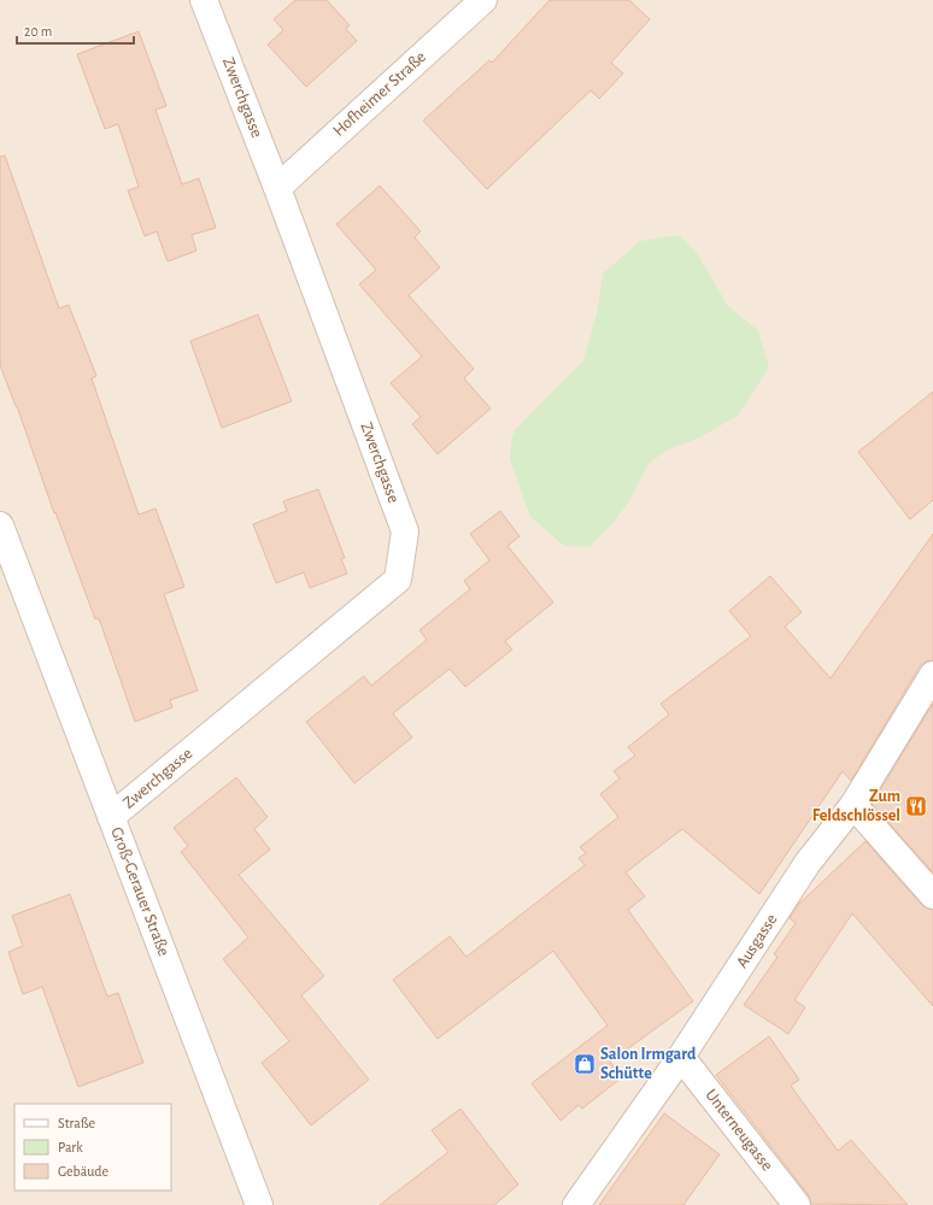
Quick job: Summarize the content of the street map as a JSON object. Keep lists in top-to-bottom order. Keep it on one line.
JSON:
{"streets":{"street":["Hofheimer Straße","Zwerchgasse","Groß-Gerauer Straße","Ausgasse","Unterneugasse"]},"crossings":[["Hofheimer Straße","Zwerchgasse"],["Zwerchgasse","Groß-Gerauer Straße"],["Ausgasse","Unterneugasse"]],"places":{"restaurant":["Zum Feldschlössel"],"shop":["Salon Irmgard Schütte"]},"legend":["Straße","Park","Gebäude"],"scale_bar":"20 m"}
